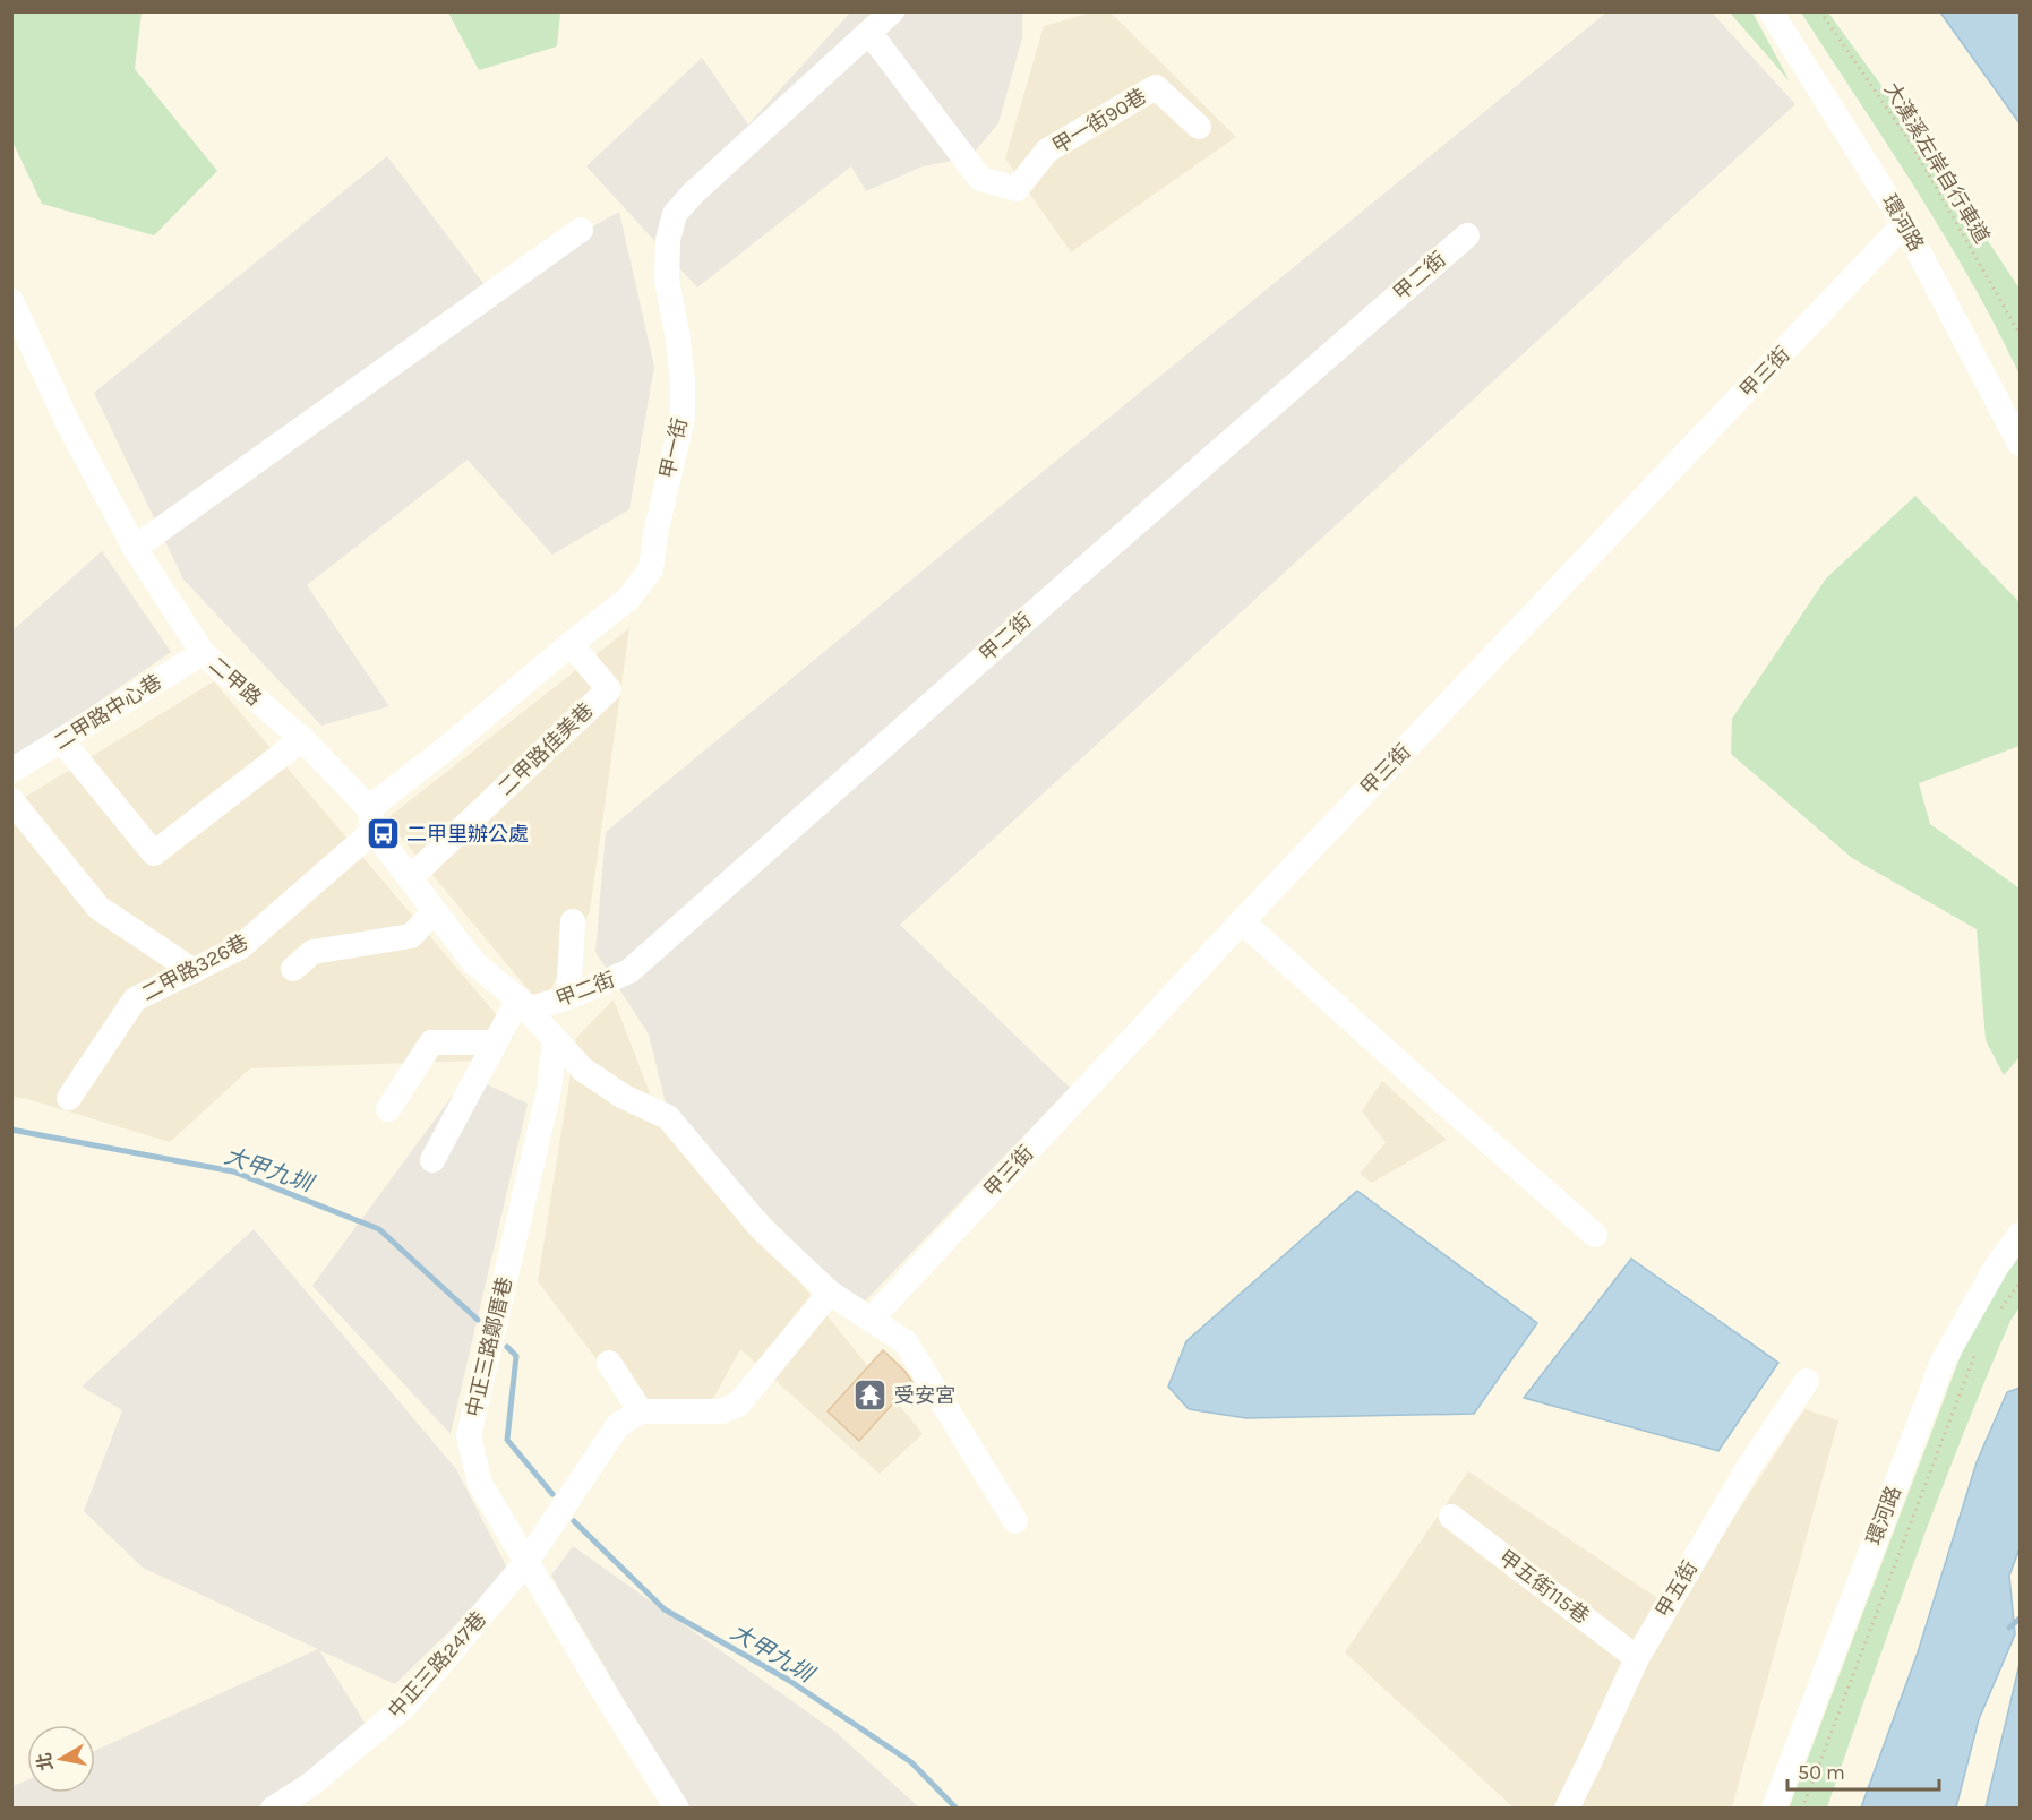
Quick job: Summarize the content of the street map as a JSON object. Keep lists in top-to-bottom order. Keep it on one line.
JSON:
{"streets":{"street":["甲一街90巷","環河路","甲二街","甲三街","甲一街","二甲路","二甲路中心巷","二甲路佳美巷","二甲路326巷","中正三路鄭厝巷","甲五街115巷","甲五街","中正三路247巷"],"path":["大漢溪左岸自行車道"]},"crossings":[["甲一街90巷","甲一街"],["環河路","甲三街"],["甲二街","二甲路"],["甲一街","二甲路"],["甲一街","二甲路佳美巷"],["甲一街","二甲路326巷"],["二甲路","二甲路中心巷"],["二甲路","二甲路佳美巷"],["二甲路","二甲路326巷"],["中正三路鄭厝巷","中正三路247巷"],["甲五街115巷","甲五街"]],"water":["大甲九圳"],"places":{"bus stop":["二甲里辦公處"],"temple":["受安宮"]},"scale_bar":"50 m","north":"left"}
